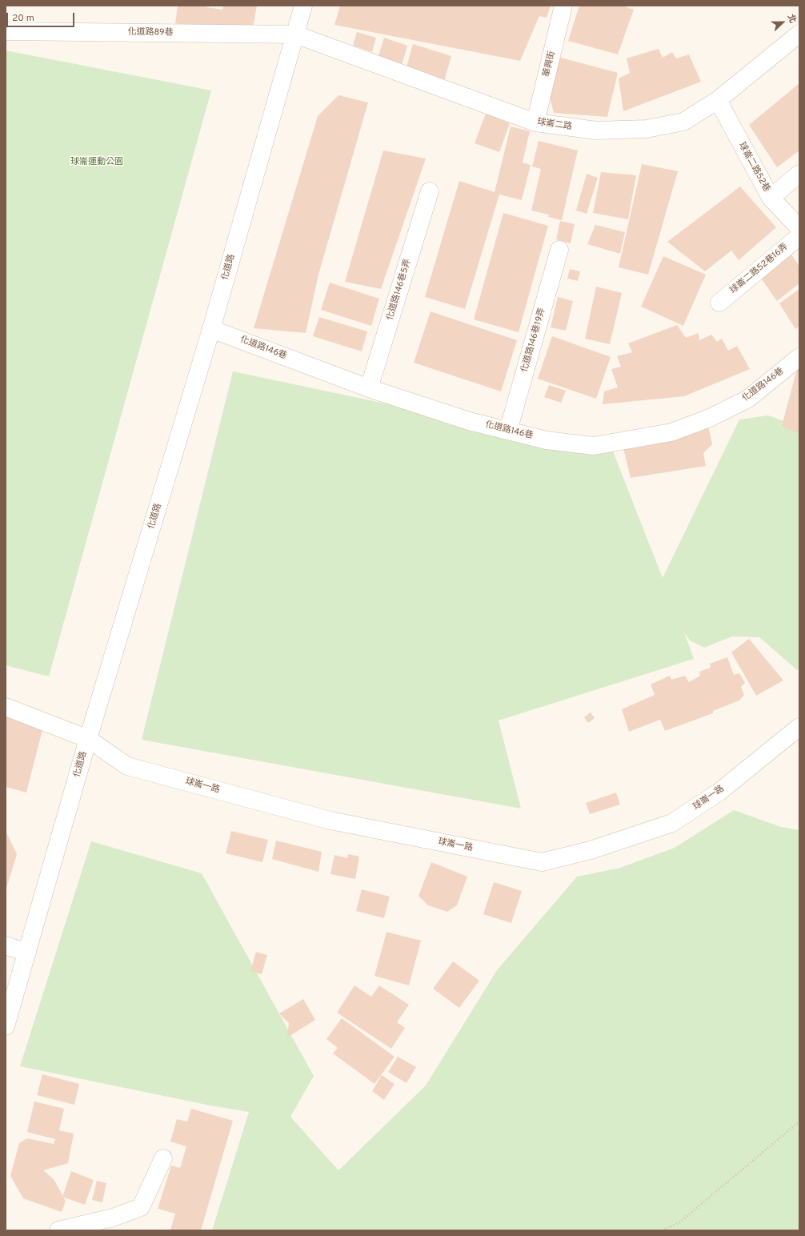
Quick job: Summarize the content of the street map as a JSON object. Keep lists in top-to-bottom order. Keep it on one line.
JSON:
{"streets":{"street":["化道路89巷","華興街","球崙二路","球崙二路52巷","化道路","球崙二路52巷16弄","化道路146巷5弄","化道路146巷19弄","化道路146巷","球崙一路"]},"crossings":[["化道路89巷","球崙二路"],["化道路89巷","化道路"],["華興街","球崙二路"],["球崙二路","球崙二路52巷"],["球崙二路","化道路"],["化道路","化道路146巷"],["化道路","球崙一路"],["化道路146巷5弄","化道路146巷"],["化道路146巷19弄","化道路146巷"]],"parks":["球崙運動公園"],"scale_bar":"20 m","north":"right"}
